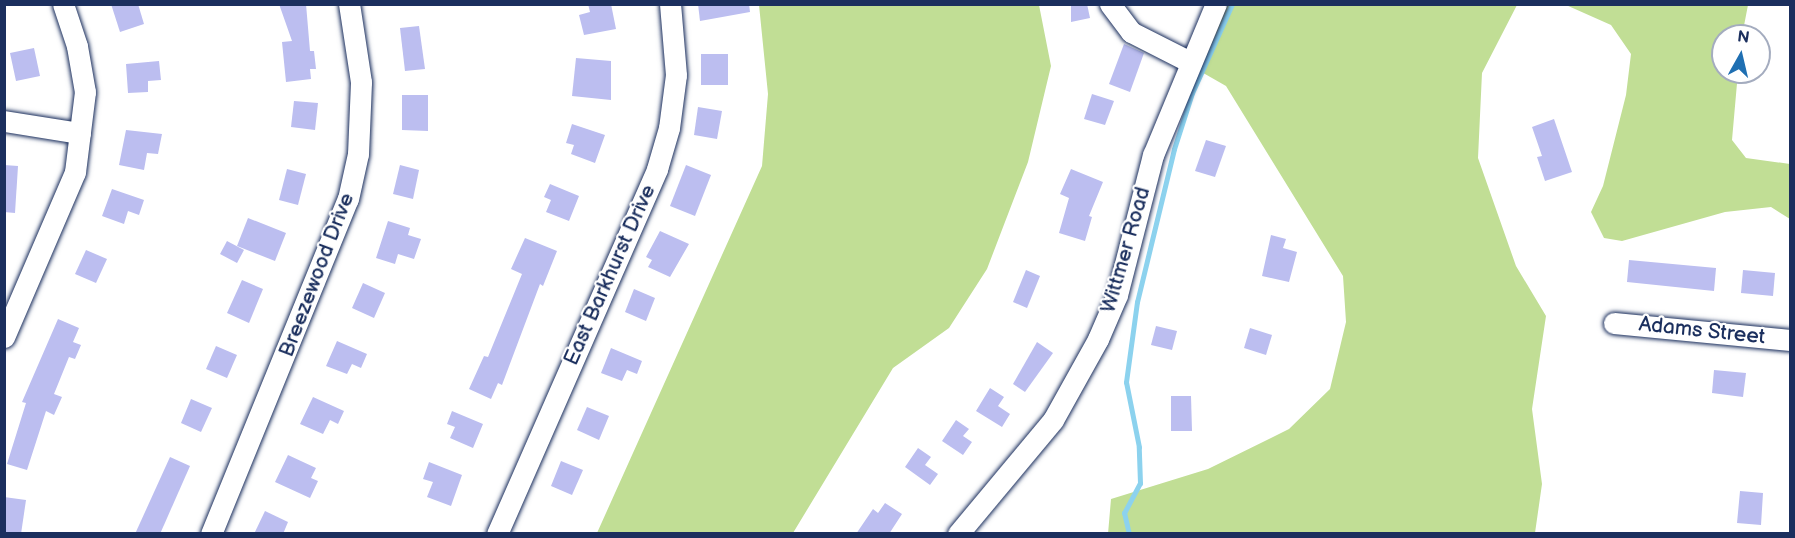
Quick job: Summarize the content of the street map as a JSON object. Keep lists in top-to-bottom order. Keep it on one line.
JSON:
{"streets":{"street":["Wittmer Road","Breezewood Drive","East Barkhurst Drive","Adams Street"]},"north":"top"}
